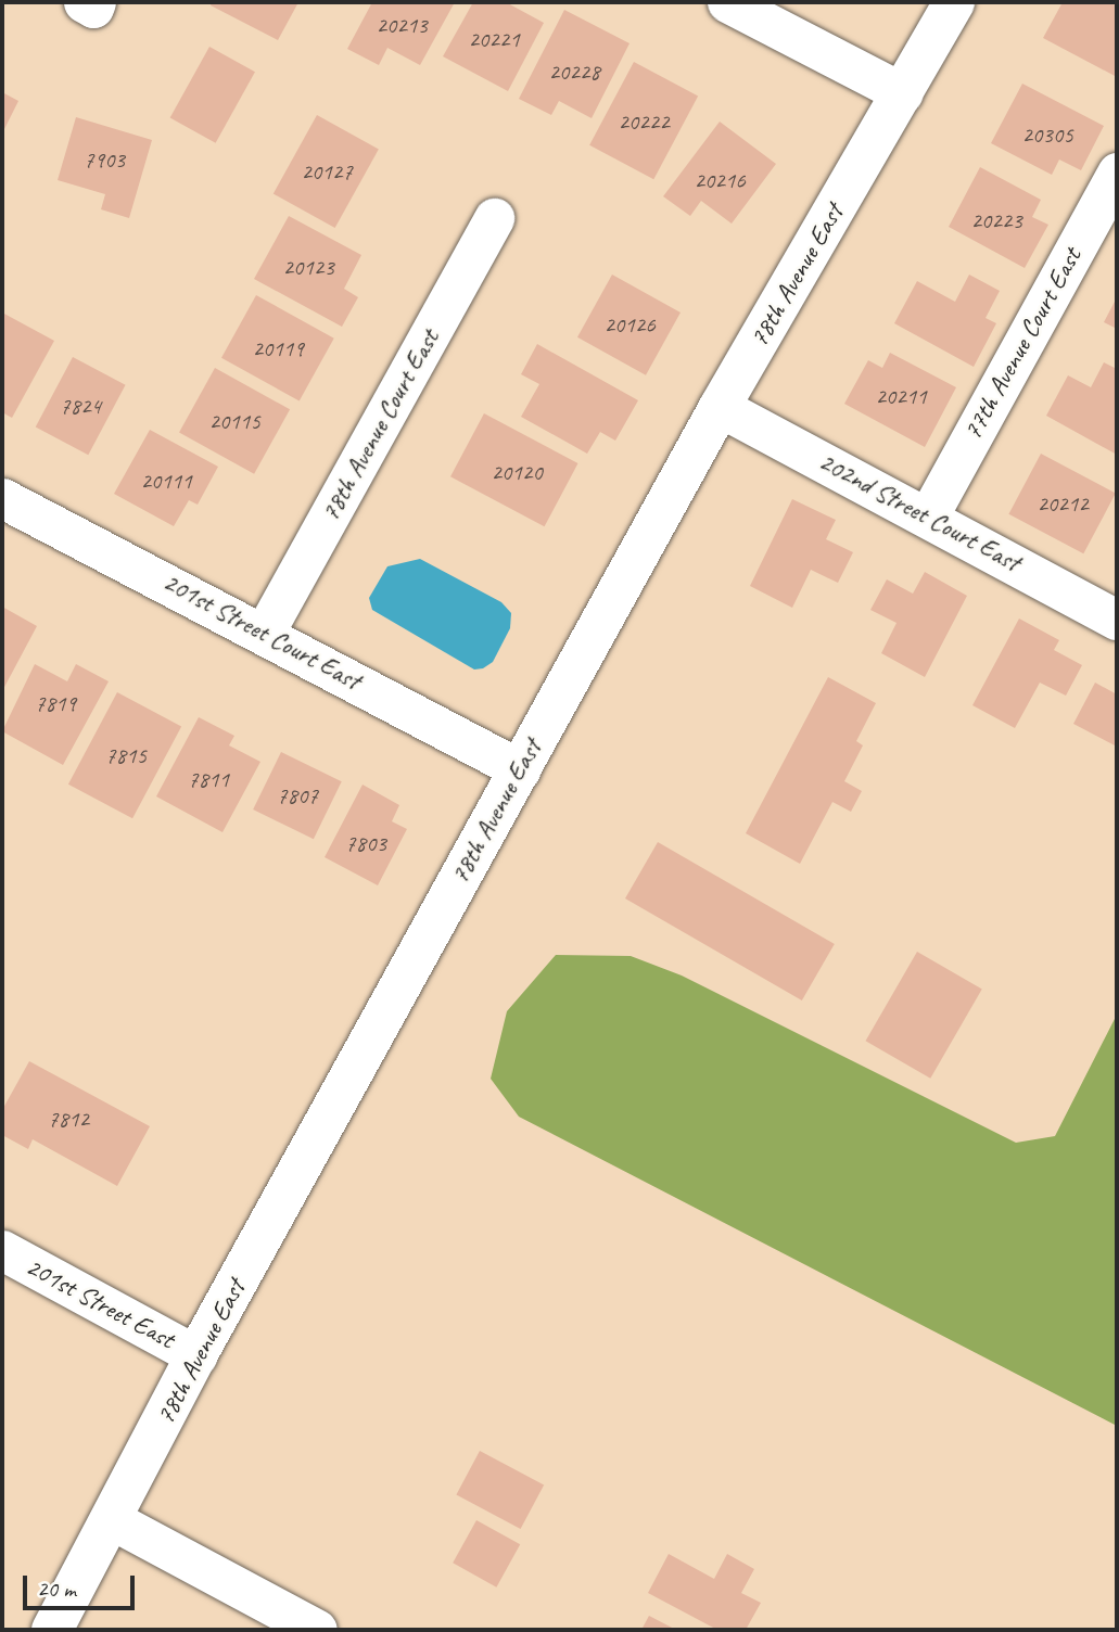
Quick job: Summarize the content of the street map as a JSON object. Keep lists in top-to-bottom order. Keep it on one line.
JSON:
{"streets":{"street":["78th Avenue East","77th Avenue Court East","78th Avenue Court East","202nd Street Court East","201st Street Court East","201st Street East"]},"crossings":[["78th Avenue East","202nd Street Court East"],["78th Avenue East","201st Street Court East"],["78th Avenue East","201st Street East"],["77th Avenue Court East","202nd Street Court East"],["78th Avenue Court East","201st Street Court East"]],"house_numbers":["20213","20221","20228","20222","20305","7903","20127","20216","20223","20123","20126","20119","20211","7824","20115","20120","20111","20212","7819","7815","7811","7807","7803","7812"],"scale_bar":"20 m"}
